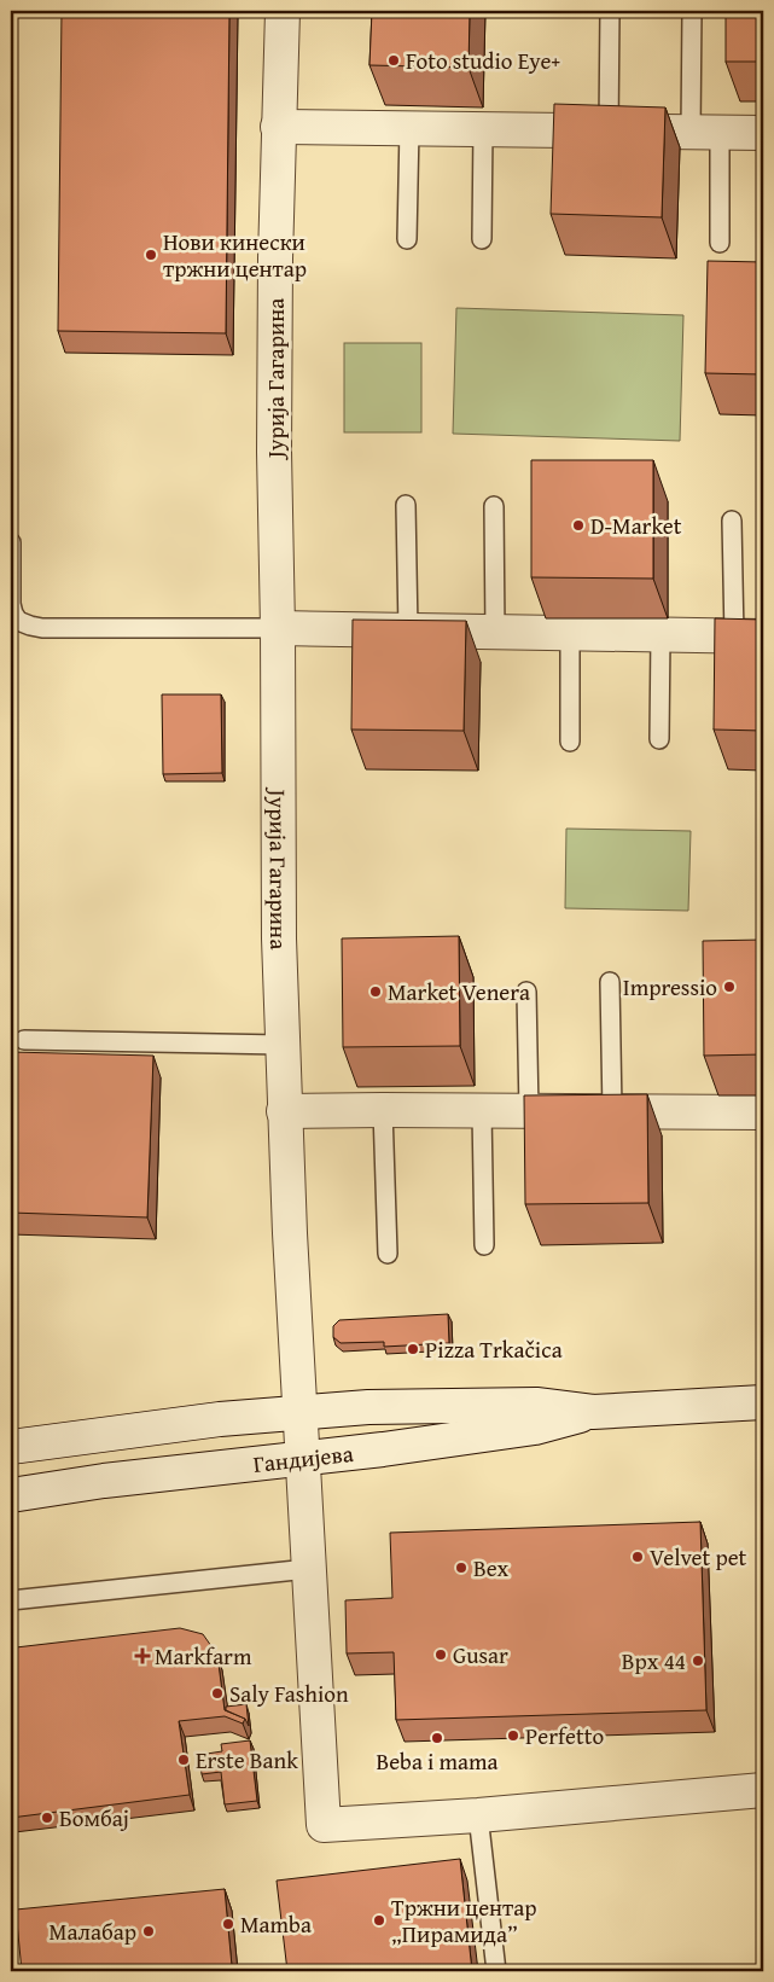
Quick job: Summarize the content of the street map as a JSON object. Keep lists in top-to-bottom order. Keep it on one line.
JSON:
{"streets":{"street":["Јурија Гагарина","Гандијева"]},"crossings":[["Јурија Гагарина","Гандијева"]],"places":{"other":["Foto studio Eye+","Нови кинески тржни центар","D-Market","Impressio","Market Venera","Pizza Trkačica","Velvet pet","Bex","Gusar","Врх 44","Saly Fashion","Perfetto","Beba i mama","Erste Bank","Бомбај","Тржни центар „Пирамида”","Mamba","Малабар"],"health":["Markfarm"]}}
